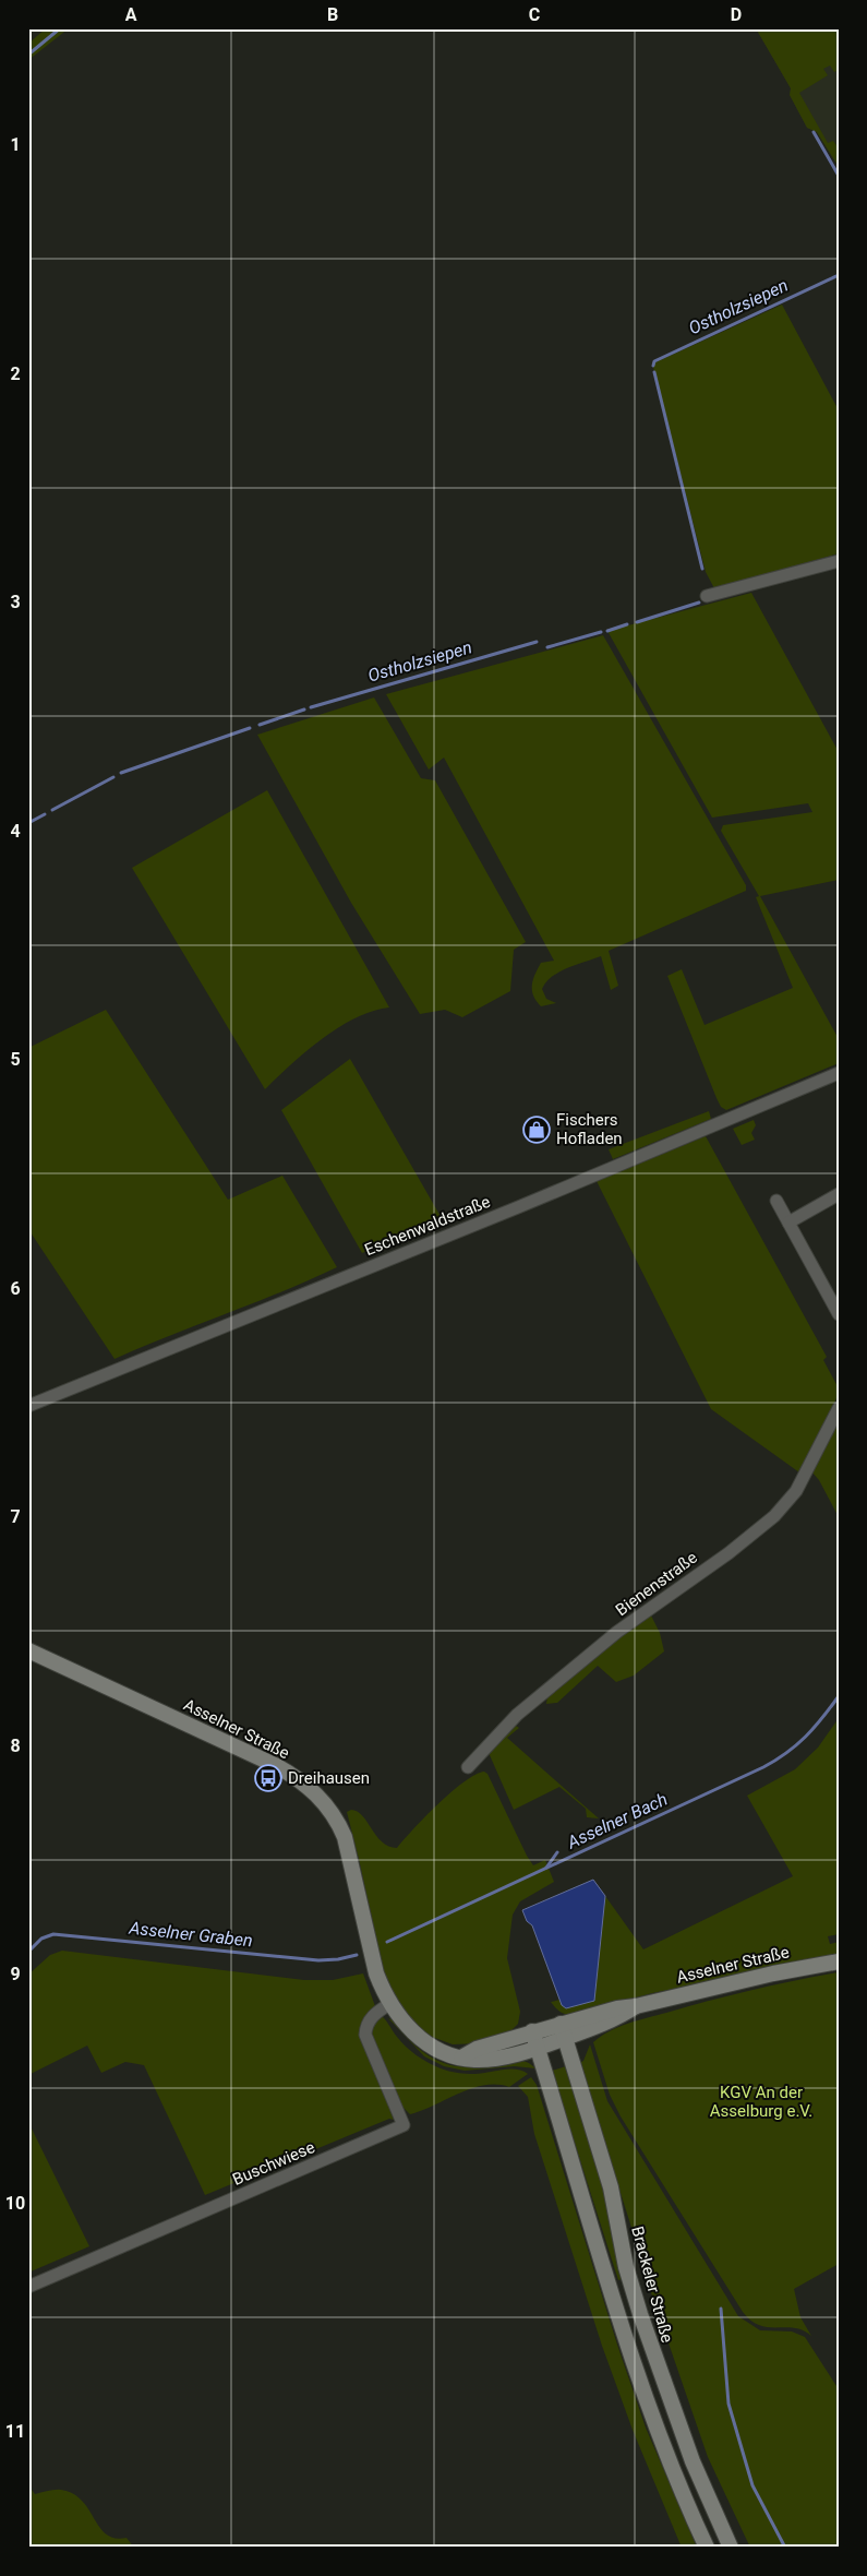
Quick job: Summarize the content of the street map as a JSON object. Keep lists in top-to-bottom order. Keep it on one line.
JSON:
{"streets":{"main road":["Asselner Straße","Brackeler Straße"],"street":["Eschenwaldstraße","Bienenstraße","Buschwiese"]},"crossings":[["Asselner Straße","Buschwiese"],["Asselner Straße","Brackeler Straße"]],"water":["Ostholzsiepen","Asselner Bach","Asselner Graben"],"parks":["KGV An der Asselburg e.V."],"places":{"shop":["Fischers Hofladen"],"bus stop":["Dreihausen"]},"grid":{"columns":["A","B","C","D"],"rows":["1","2","3","4","5","6","7","8","9","10","11"]}}
